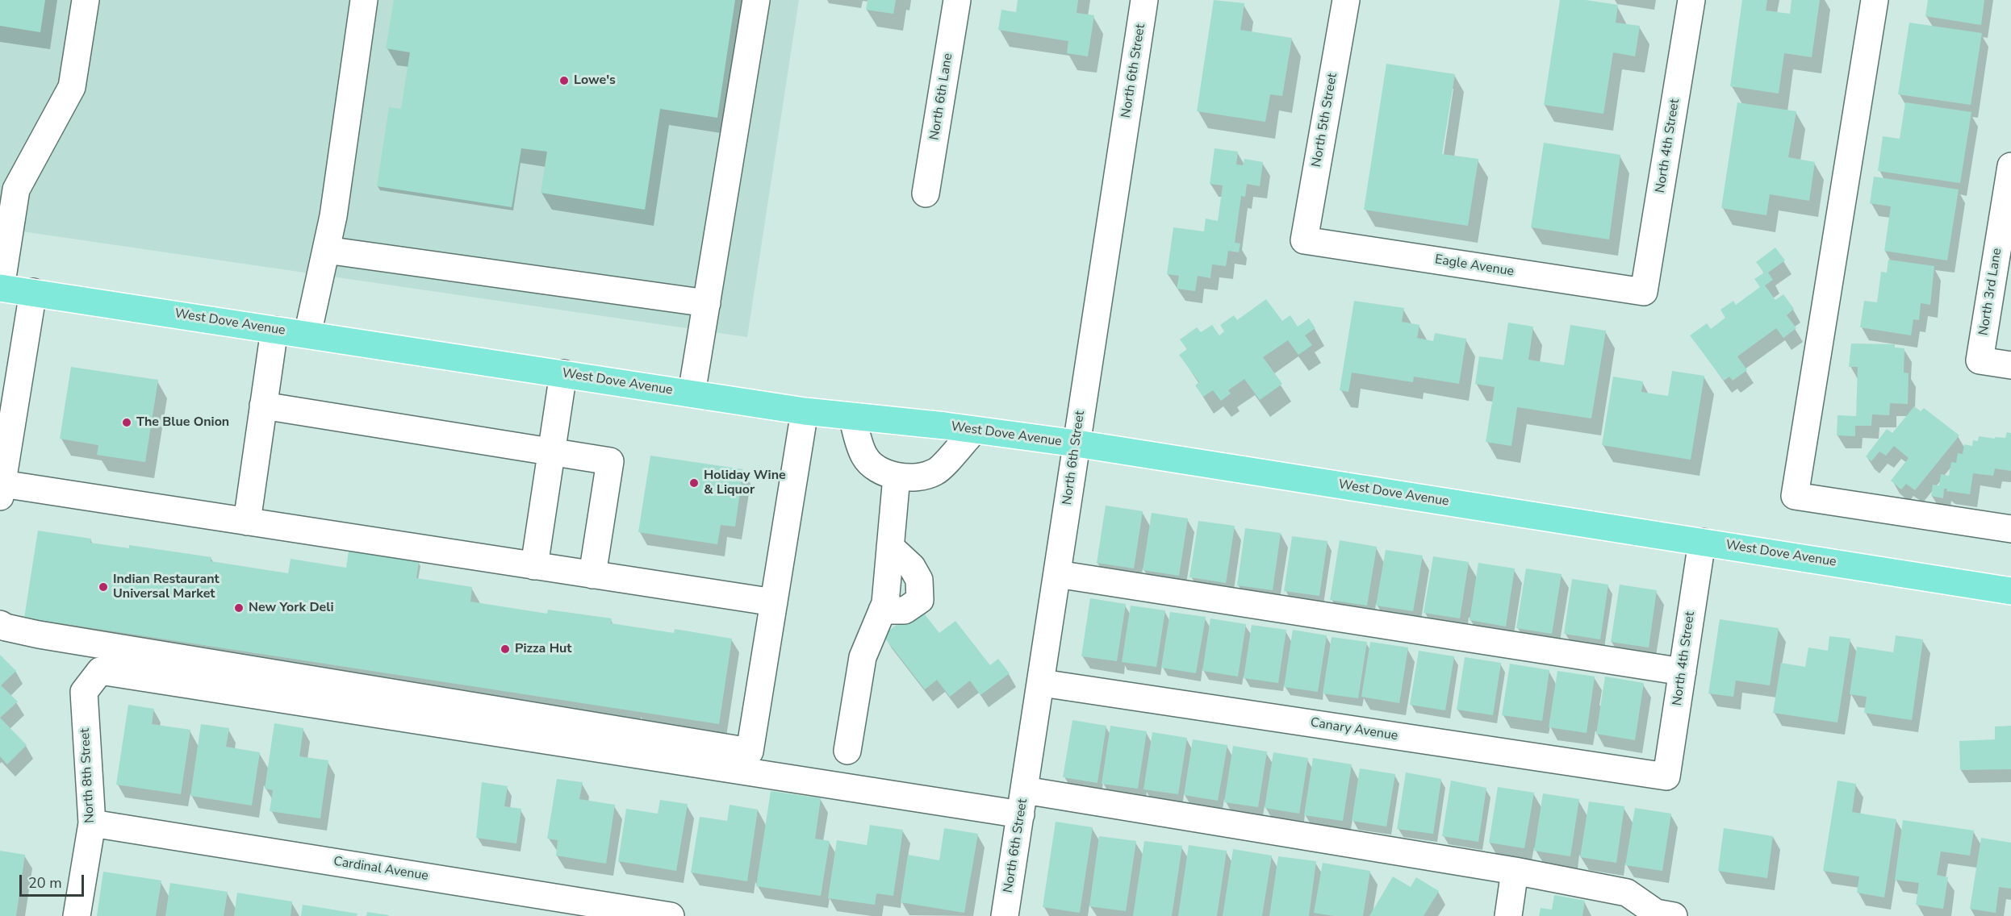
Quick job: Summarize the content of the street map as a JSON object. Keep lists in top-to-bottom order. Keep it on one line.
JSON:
{"streets":{"main road":["West Dove Avenue"],"street":["North 6th Street","North 6th Lane","North 5th Street","North 4th Street","Eagle Avenue","North 3rd Lane","Canary Avenue","North 8th Street","Cardinal Avenue"]},"crossings":[["North 6th Street","West Dove Avenue"],["North 6th Street","Canary Avenue"],["North 6th Street","North 8th Street"],["North 5th Street","Eagle Avenue"],["North 4th Street","Eagle Avenue"],["North 4th Street","West Dove Avenue"],["North 4th Street","Canary Avenue"],["North 8th Street","Cardinal Avenue"]],"places":["Lowe's","The Blue Onion","Holiday Wine & Liquor","Indian Restaurant Universal Market","New York Deli","Pizza Hut"],"scale_bar":"20 m"}
